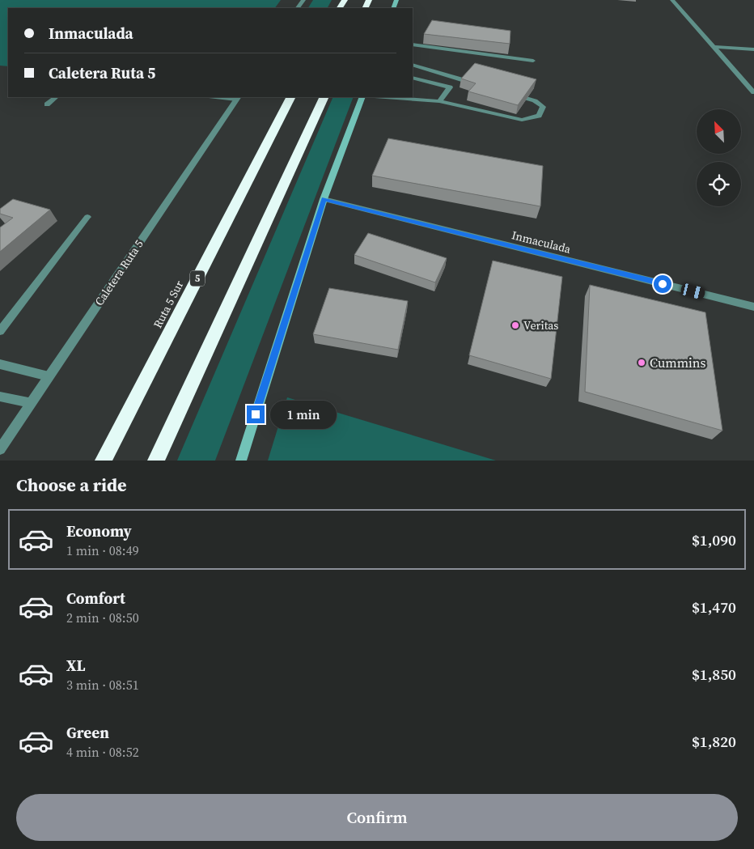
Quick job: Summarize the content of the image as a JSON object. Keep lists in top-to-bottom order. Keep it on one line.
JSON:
{"streets":{"highway":["5","Ruta 5 Sur"],"street":["Inmaculada","Caletera Ruta 5"]},"places":["Veritas","Cummins"],"north":"top left","page":{"banner":["Inmaculada","Caletera Ruta 5"],"bubble":"1 min","heading":"Choose a ride","list":[{"name":"Economy","note":"1 min · 08:49","value":"$1,090"},{"name":"Comfort","note":"2 min · 08:50","value":"$1,470"},{"name":"XL","note":"3 min · 08:51","value":"$1,850"},{"name":"Green","note":"4 min · 08:52","value":"$1,820"}],"buttons":"Confirm"}}
